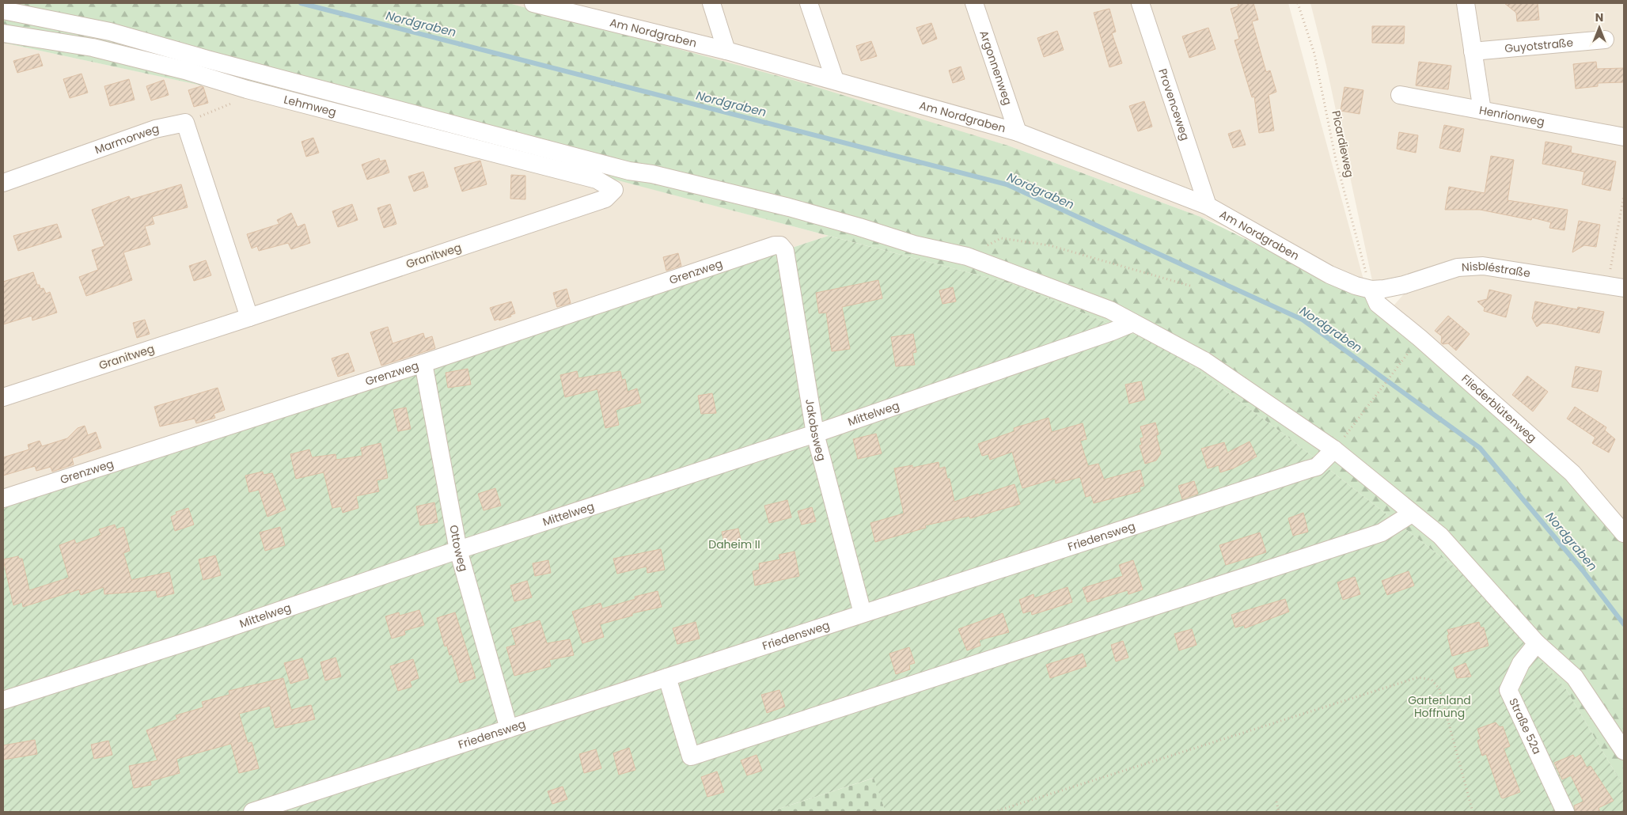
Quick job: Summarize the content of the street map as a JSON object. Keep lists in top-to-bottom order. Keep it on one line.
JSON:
{"streets":{"street":["Am Nordgraben","Guyotstraße","Argonnenweg","Provenceweg","Lehmweg","Henrionweg","Marmorweg","Granitweg","Nisbléstraße","Grenzweg","Fliederblütenweg","Mittelweg","Jakobsweg","Friedensweg","Ottoweg","Straße 52a"],"path":["Picardieweg"]},"crossings":[["Am Nordgraben","Argonnenweg"],["Am Nordgraben","Provenceweg"],["Am Nordgraben","Picardieweg"],["Am Nordgraben","Nisbléstraße"],["Am Nordgraben","Fliederblütenweg"],["Lehmweg","Granitweg"],["Picardieweg","Nisbléstraße"],["Picardieweg","Fliederblütenweg"],["Nisbléstraße","Fliederblütenweg"],["Grenzweg","Jakobsweg"],["Grenzweg","Ottoweg"],["Mittelweg","Jakobsweg"],["Mittelweg","Ottoweg"],["Jakobsweg","Friedensweg"],["Friedensweg","Ottoweg"]],"water":["Nordgraben"],"parks":["Daheim II","Gartenland Hoffnung"],"north":"top"}
